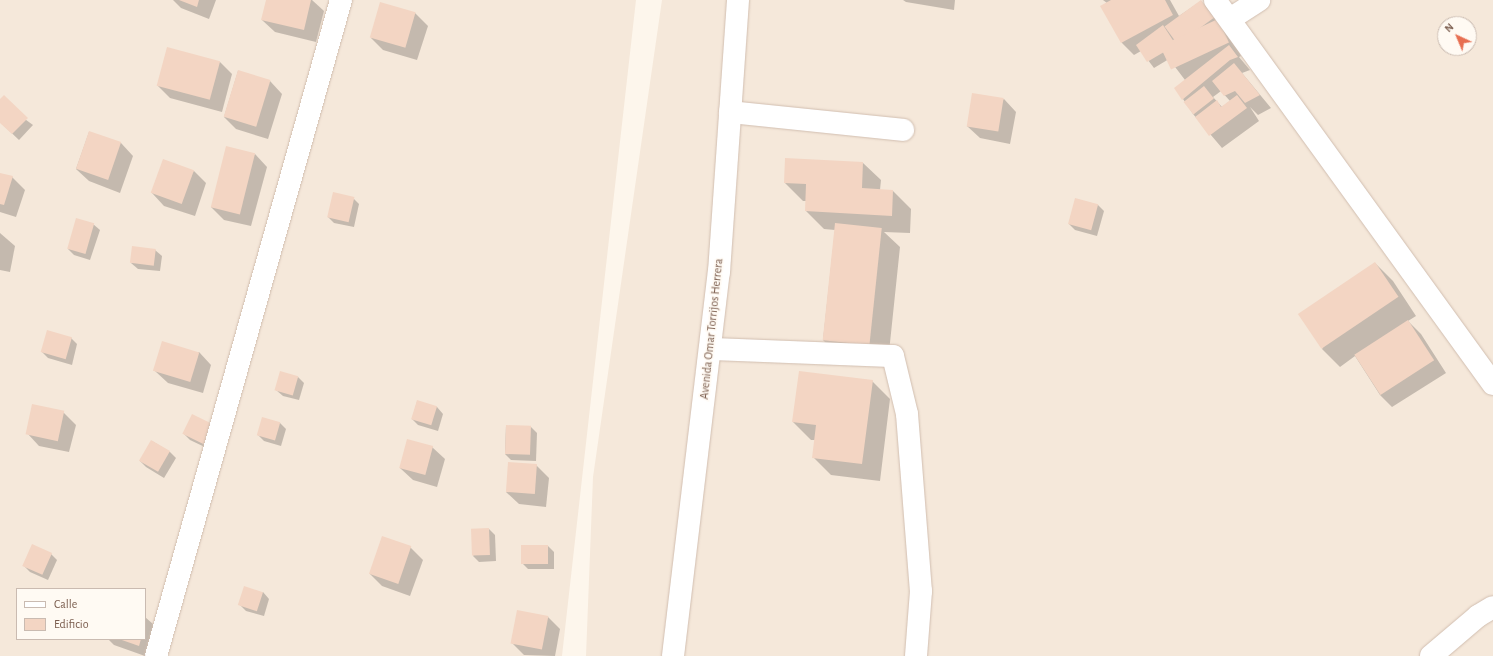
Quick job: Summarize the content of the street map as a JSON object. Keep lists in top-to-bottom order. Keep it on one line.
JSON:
{"streets":{"street":["Avenida Omar Torrijos Herrera"]},"legend":["Calle","Edificio"],"north":"top left"}
